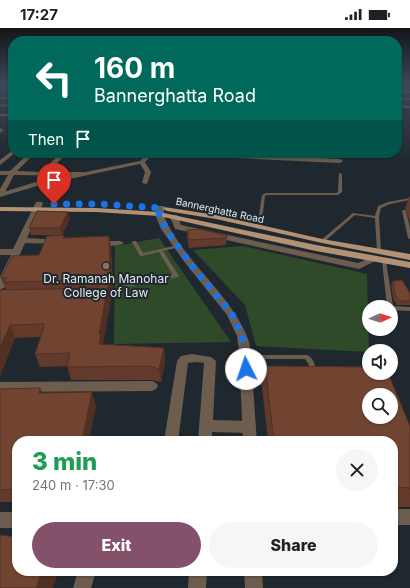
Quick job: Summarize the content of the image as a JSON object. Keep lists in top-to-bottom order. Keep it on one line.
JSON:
{"streets":{"main road":["Bannerghatta Road"]},"places":["Dr. Ramanah Manohar College of Law"],"north":"right","page":{"status":"17:27","turn":["160 m","Bannerghatta Road"],"then":"Then","heading":["3 min","240 m · 17:30"],"buttons":["Exit","Share"]}}
